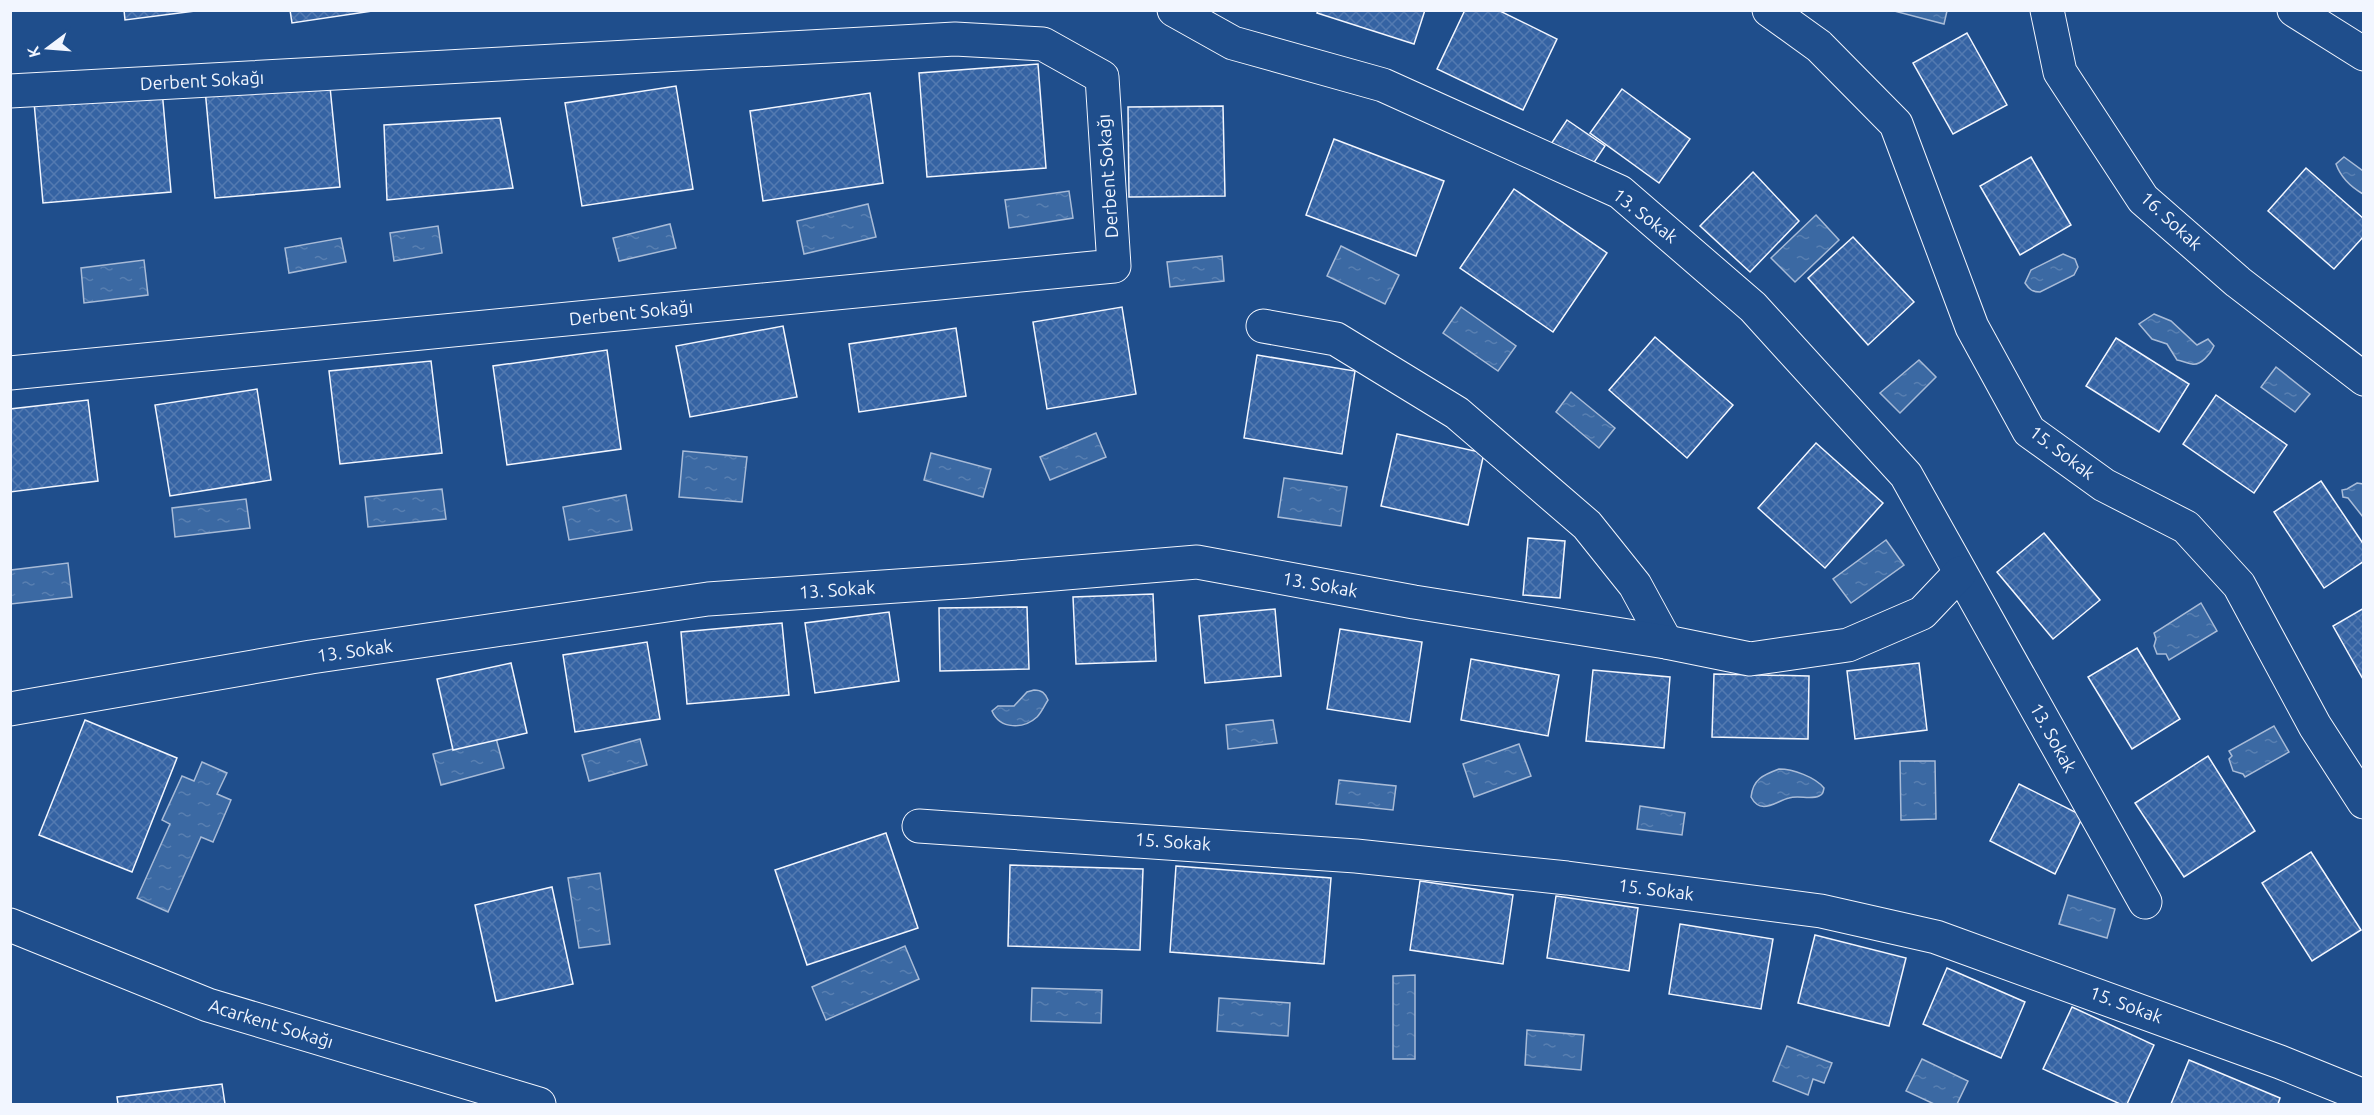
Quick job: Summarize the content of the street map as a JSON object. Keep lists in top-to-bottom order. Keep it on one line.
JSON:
{"streets":{"street":["Derbent Sokağı","13. Sokak","16. Sokak","15. Sokak","Acarkent Sokağı"]},"north":"left"}
